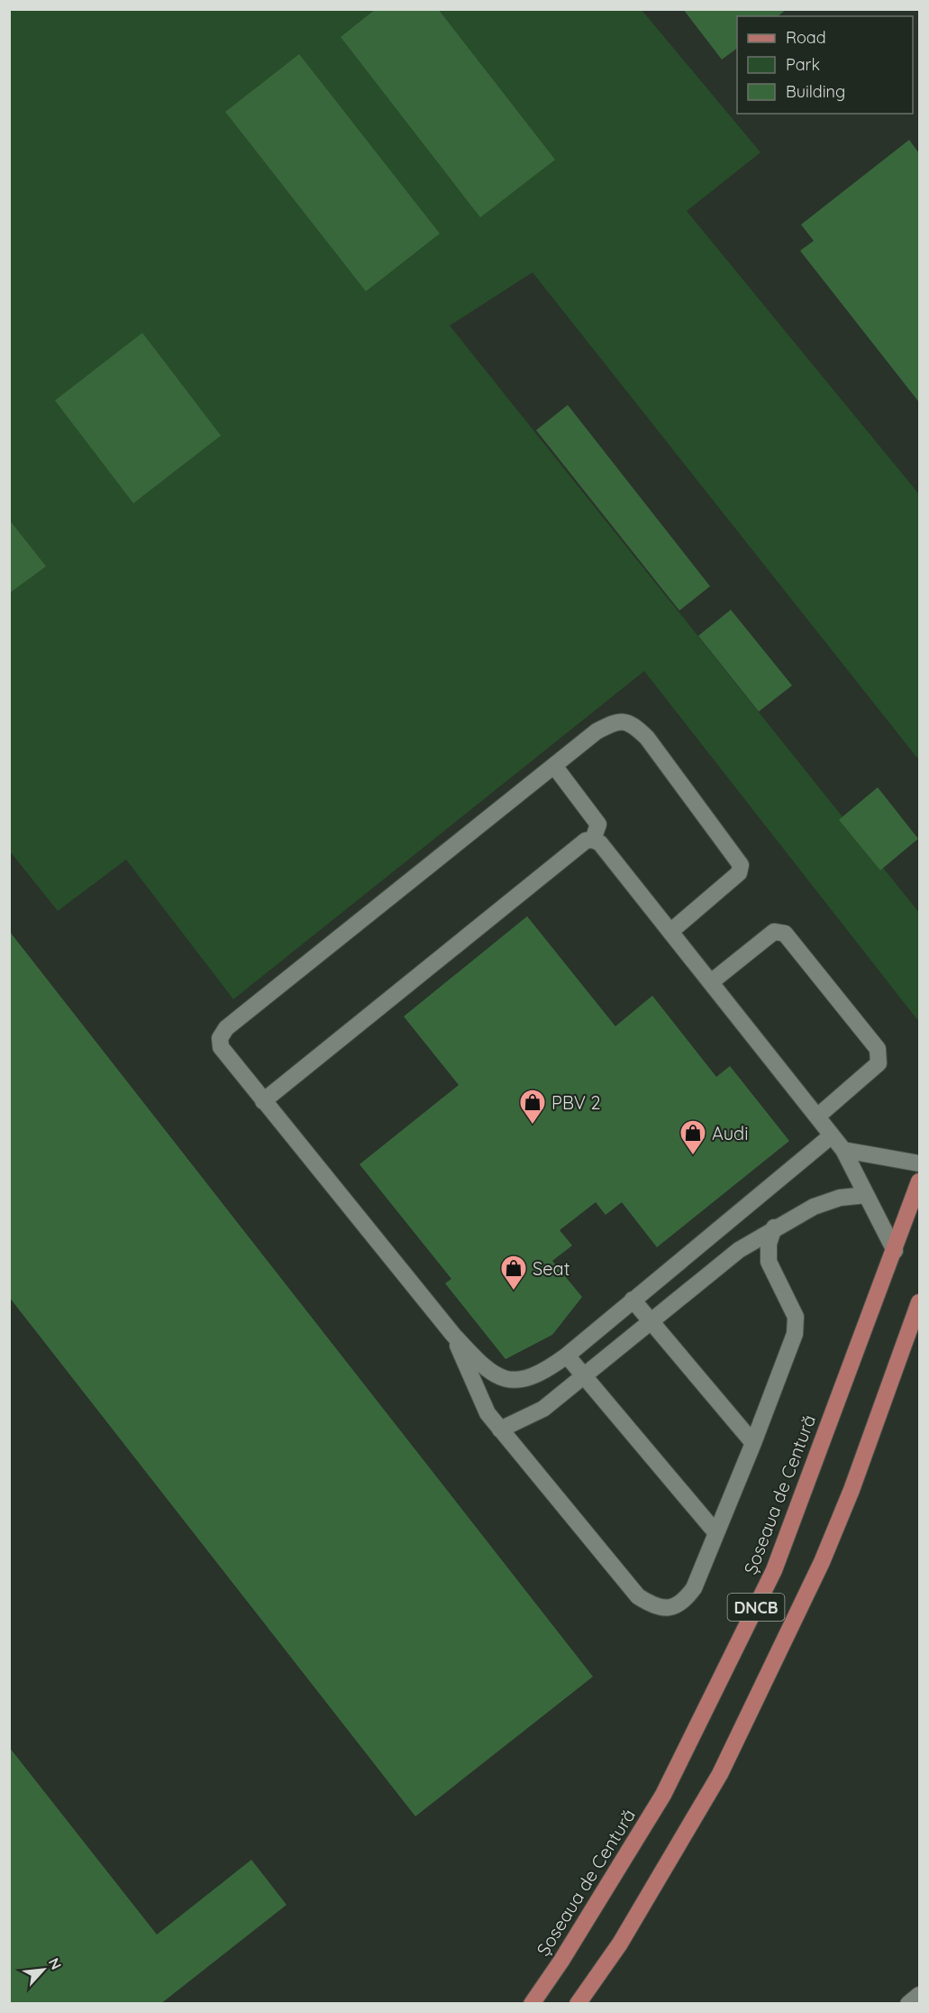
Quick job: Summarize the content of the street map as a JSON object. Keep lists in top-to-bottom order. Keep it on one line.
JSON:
{"streets":{"main road":["Șoseaua de Centură","DNCB"]},"places":{"shop":["PBV 2","Audi","Seat"]},"legend":["Road","Park","Building"],"north":"top right"}
